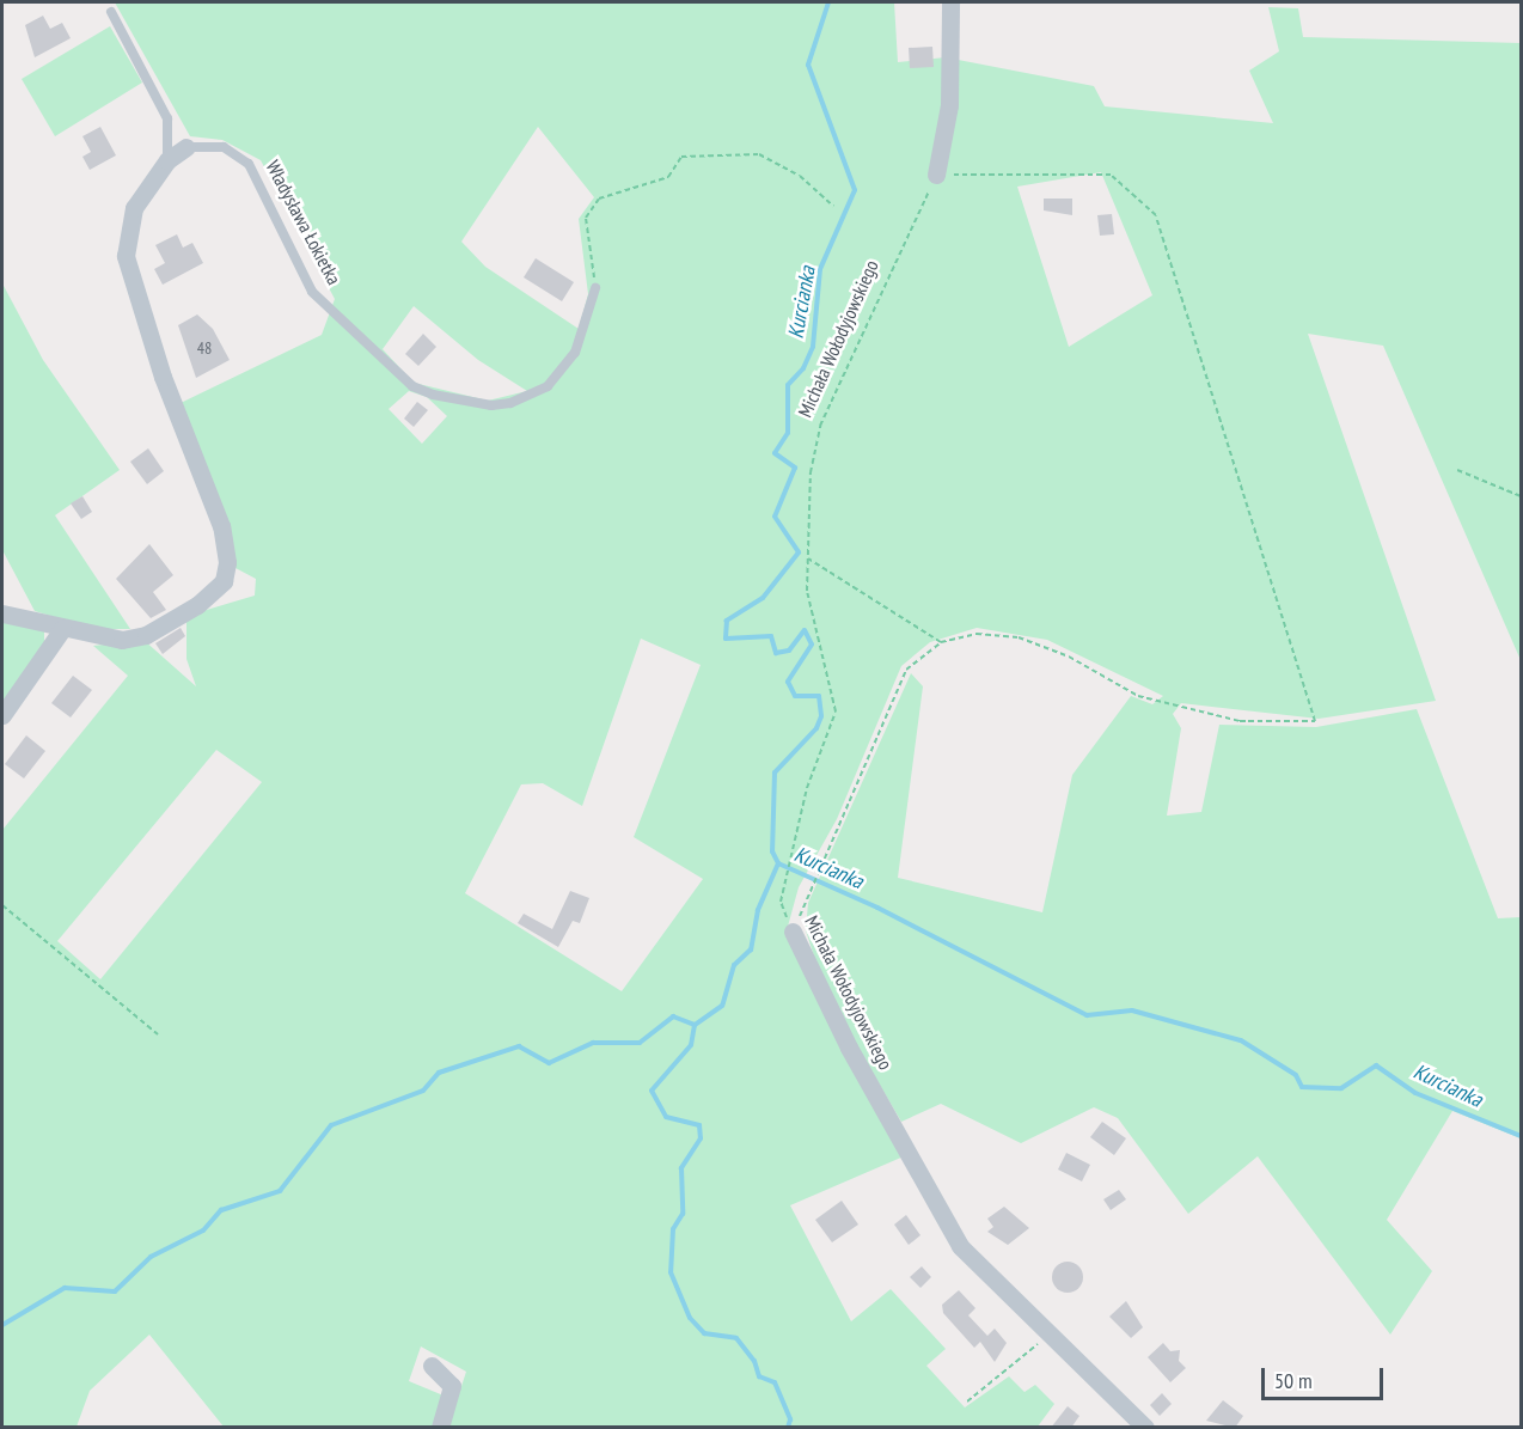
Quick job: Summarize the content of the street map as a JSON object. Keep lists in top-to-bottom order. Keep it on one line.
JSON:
{"streets":{"street":["Władysława Łokietka","Michała Wołodyjowskiego"]},"water":["Kurcianka"],"house_numbers":["48"],"scale_bar":"50 m"}
